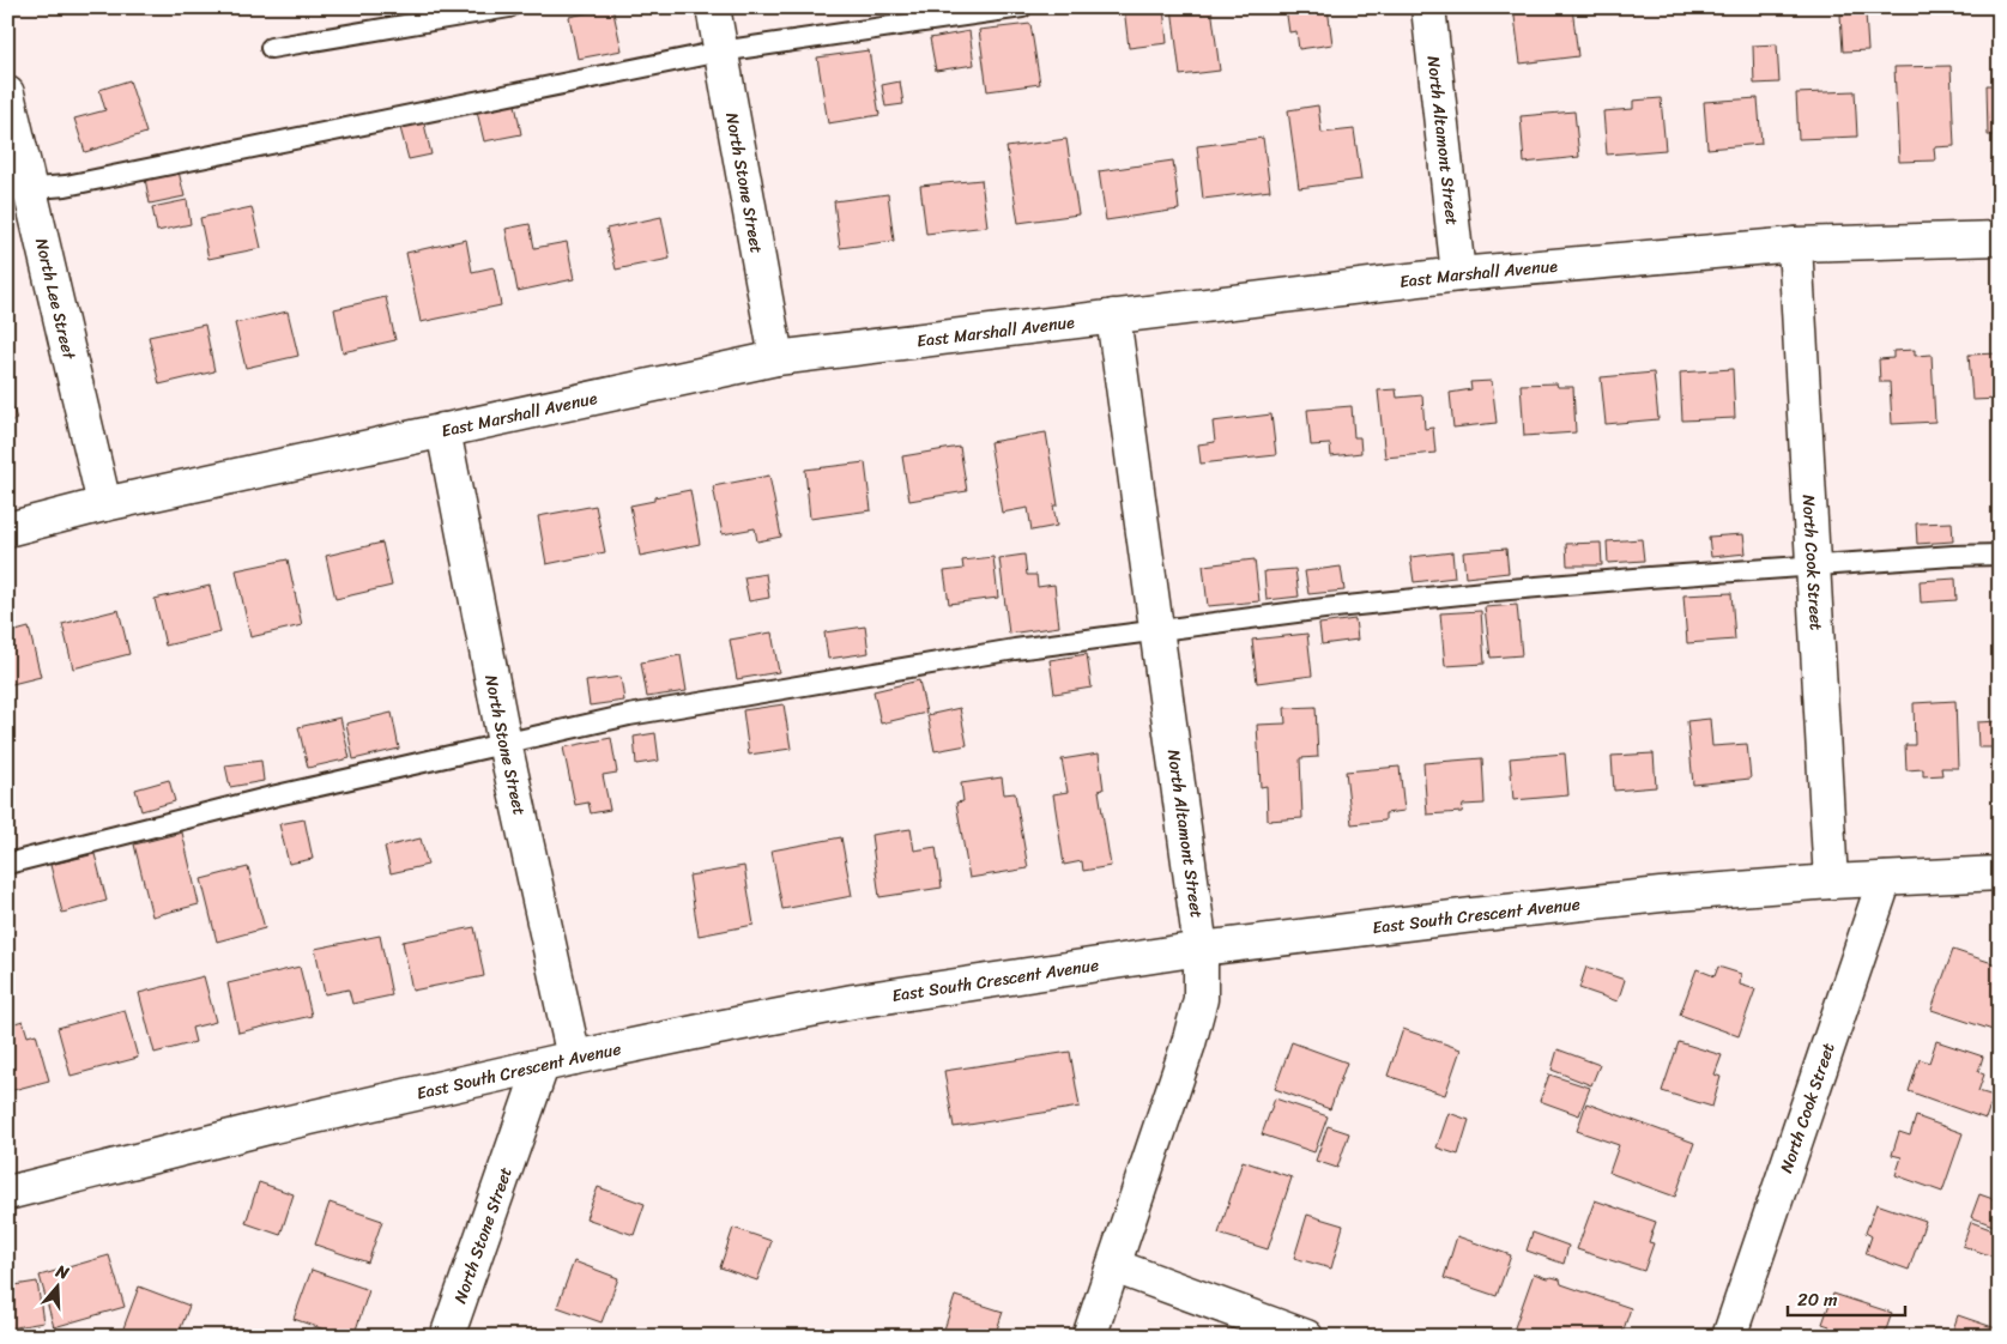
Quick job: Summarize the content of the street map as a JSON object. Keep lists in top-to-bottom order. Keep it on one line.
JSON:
{"streets":{"street":["North Altamont Street","North Stone Street","East Marshall Avenue","North Lee Street","North Cook Street","East South Crescent Avenue"]},"crossings":[["North Altamont Street","East Marshall Avenue"],["North Altamont Street","East South Crescent Avenue"],["North Stone Street","East Marshall Avenue"],["North Stone Street","East South Crescent Avenue"],["East Marshall Avenue","North Lee Street"],["East Marshall Avenue","North Cook Street"],["North Cook Street","East South Crescent Avenue"]],"scale_bar":"20 m","north":"top"}
